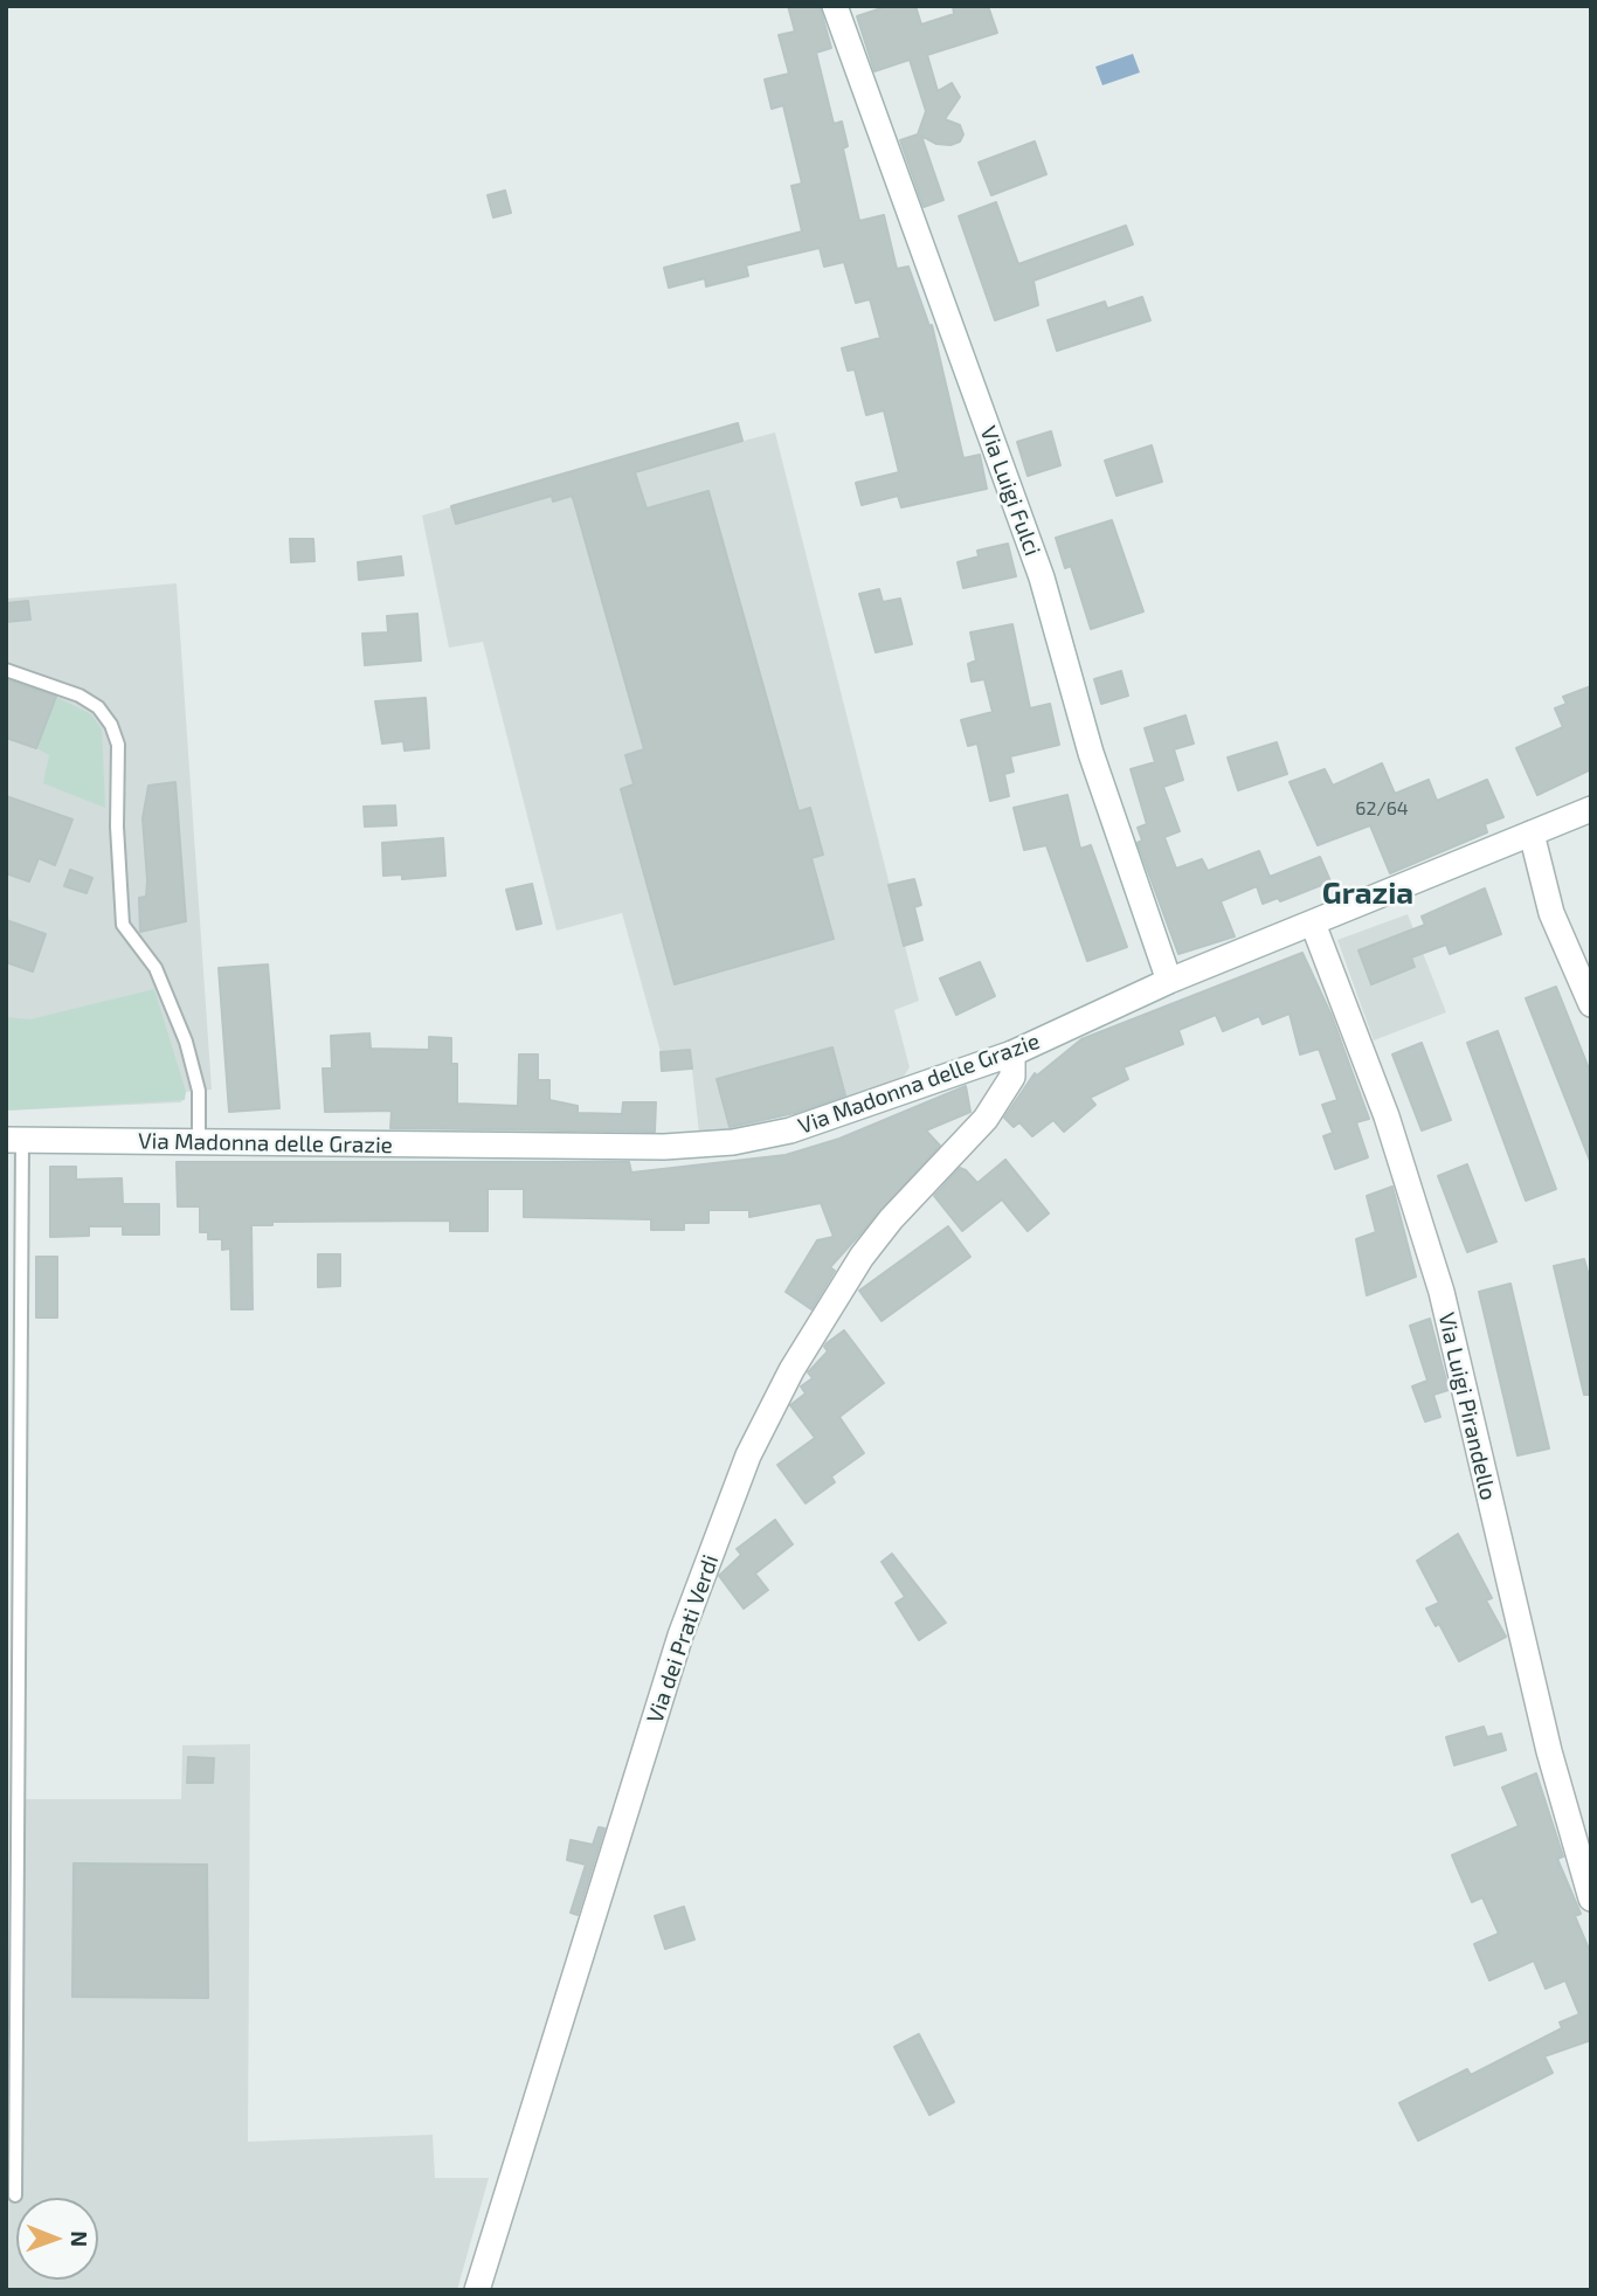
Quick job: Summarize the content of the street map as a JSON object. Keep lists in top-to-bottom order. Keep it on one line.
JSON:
{"streets":{"street":["Via Luigi Fulci","Via Madonna delle Grazie","Via Luigi Pirandello","Via dei Prati Verdi"]},"crossings":[["Via Luigi Fulci","Via Madonna delle Grazie"],["Via Madonna delle Grazie","Via Luigi Pirandello"],["Via Madonna delle Grazie","Via dei Prati Verdi"]],"districts":["Grazia"],"house_numbers":["62/64"],"north":"right"}
